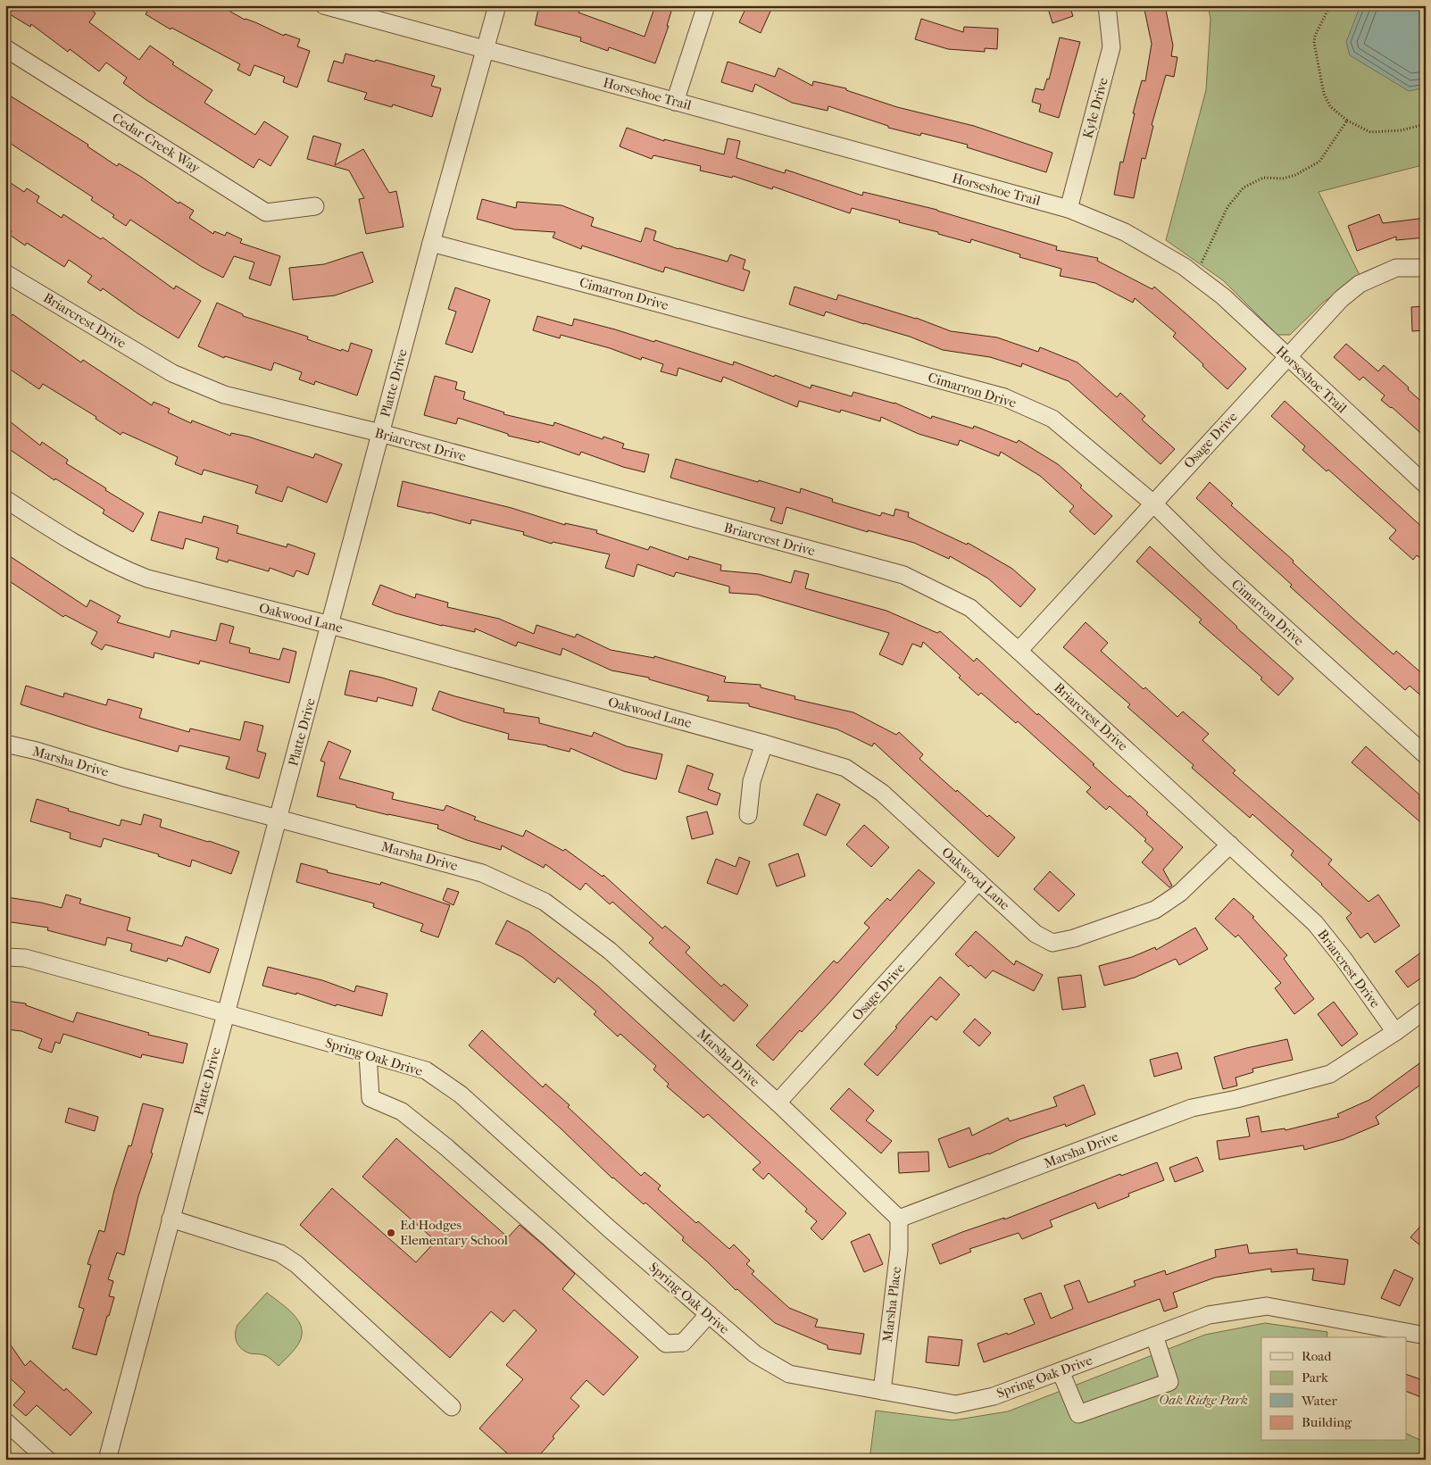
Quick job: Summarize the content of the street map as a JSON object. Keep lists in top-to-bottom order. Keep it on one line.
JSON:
{"streets":{"street":["Horseshoe Trail","Kyle Drive","Cedar Creek Way","Cimarron Drive","Briarcrest Drive","Platte Drive","Osage Drive","Oakwood Lane","Marsha Drive","Spring Oak Drive","Marsha Place"]},"crossings":[["Horseshoe Trail","Kyle Drive"],["Horseshoe Trail","Platte Drive"],["Horseshoe Trail","Osage Drive"],["Cimarron Drive","Platte Drive"],["Cimarron Drive","Osage Drive"],["Briarcrest Drive","Platte Drive"],["Briarcrest Drive","Osage Drive"],["Briarcrest Drive","Oakwood Lane"],["Briarcrest Drive","Marsha Drive"],["Platte Drive","Oakwood Lane"],["Platte Drive","Marsha Drive"],["Platte Drive","Spring Oak Drive"],["Osage Drive","Oakwood Lane"],["Osage Drive","Marsha Drive"],["Marsha Drive","Marsha Place"],["Spring Oak Drive","Marsha Place"]],"parks":["Oak Ridge Park"],"places":["Ed Hodges Elementary School"],"legend":["Road","Park","Water","Building"]}
